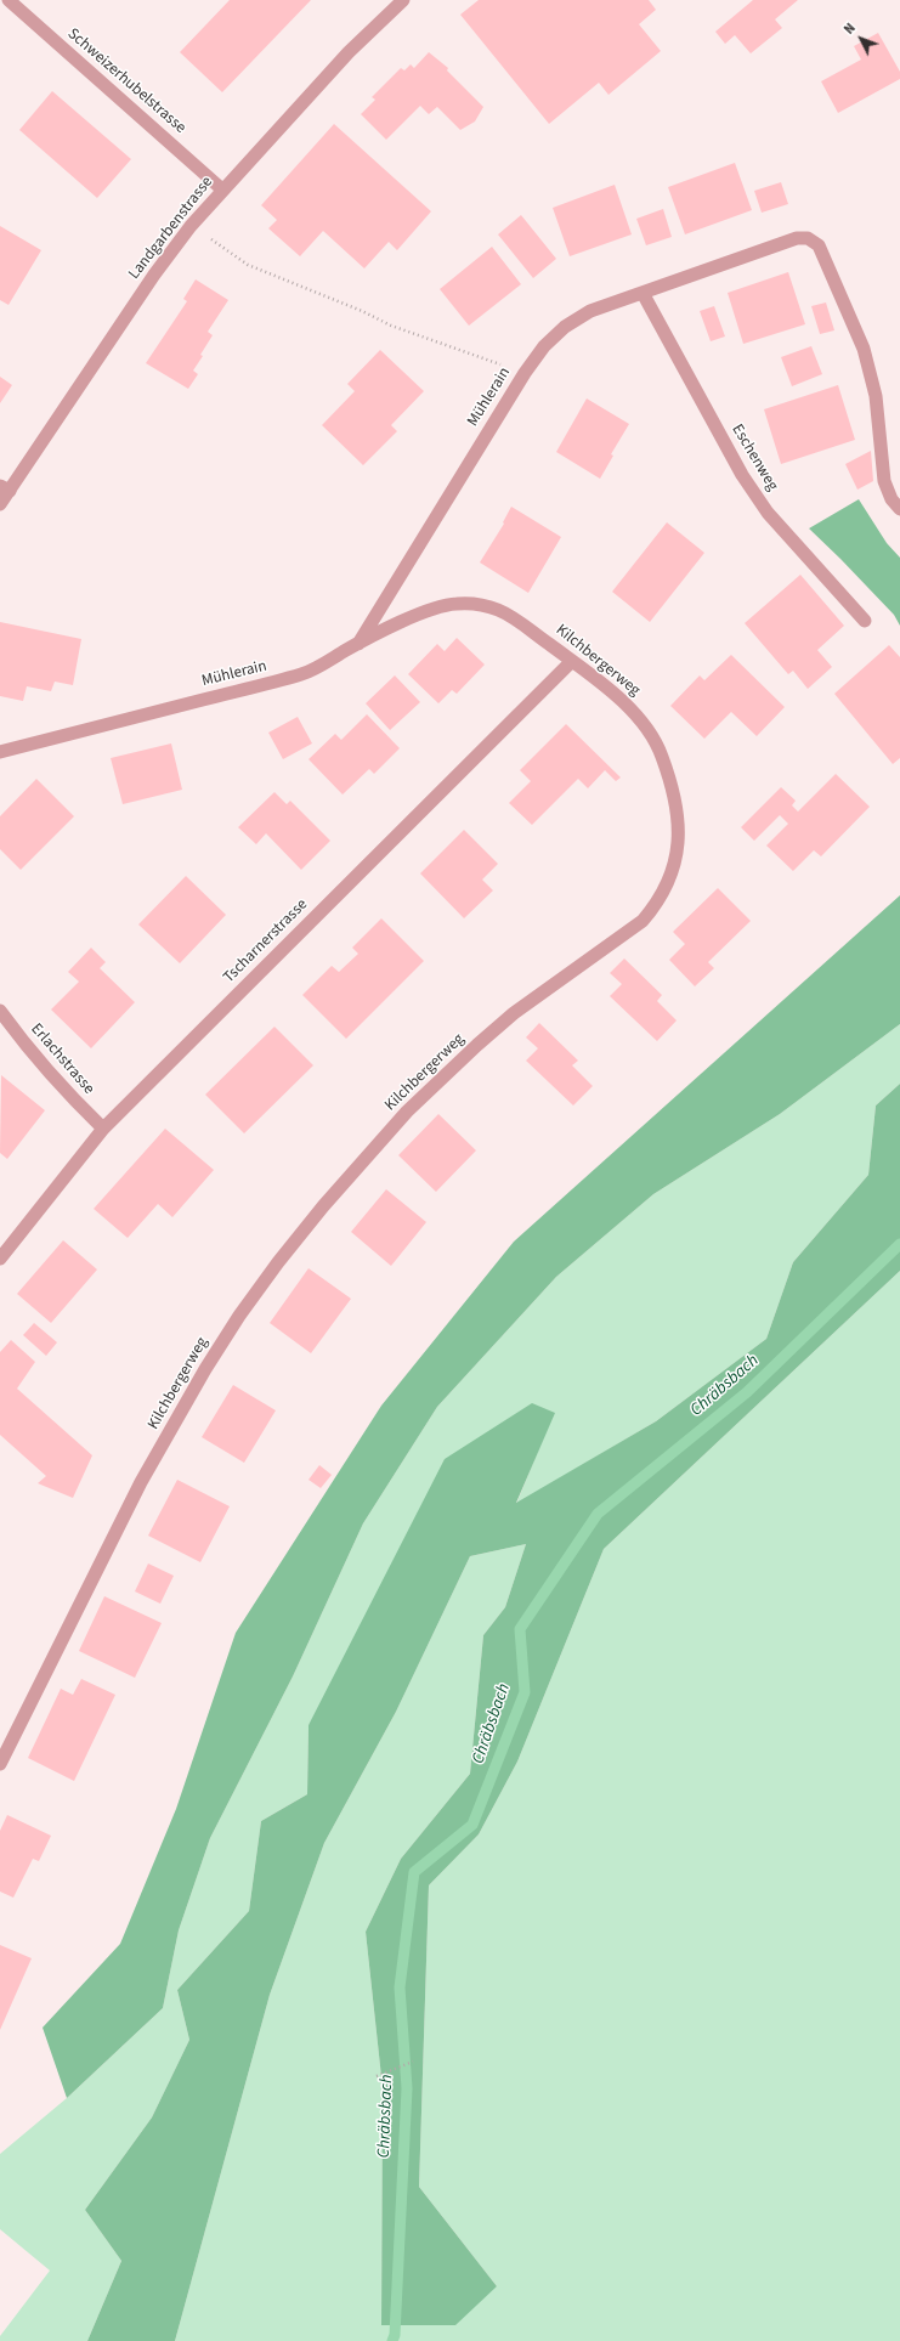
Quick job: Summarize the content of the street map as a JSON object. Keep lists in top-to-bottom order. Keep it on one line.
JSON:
{"streets":{"street":["Schweizerhubelstrasse","Landgarbenstrasse","Mühlerain","Eschenweg","Kilchbergerweg","Tscharnerstrasse","Erlachstrasse"]},"crossings":[["Schweizerhubelstrasse","Landgarbenstrasse"],["Mühlerain","Eschenweg"],["Mühlerain","Kilchbergerweg"],["Kilchbergerweg","Tscharnerstrasse"],["Tscharnerstrasse","Erlachstrasse"]],"water":["Chräbsbach"],"north":"top left"}
